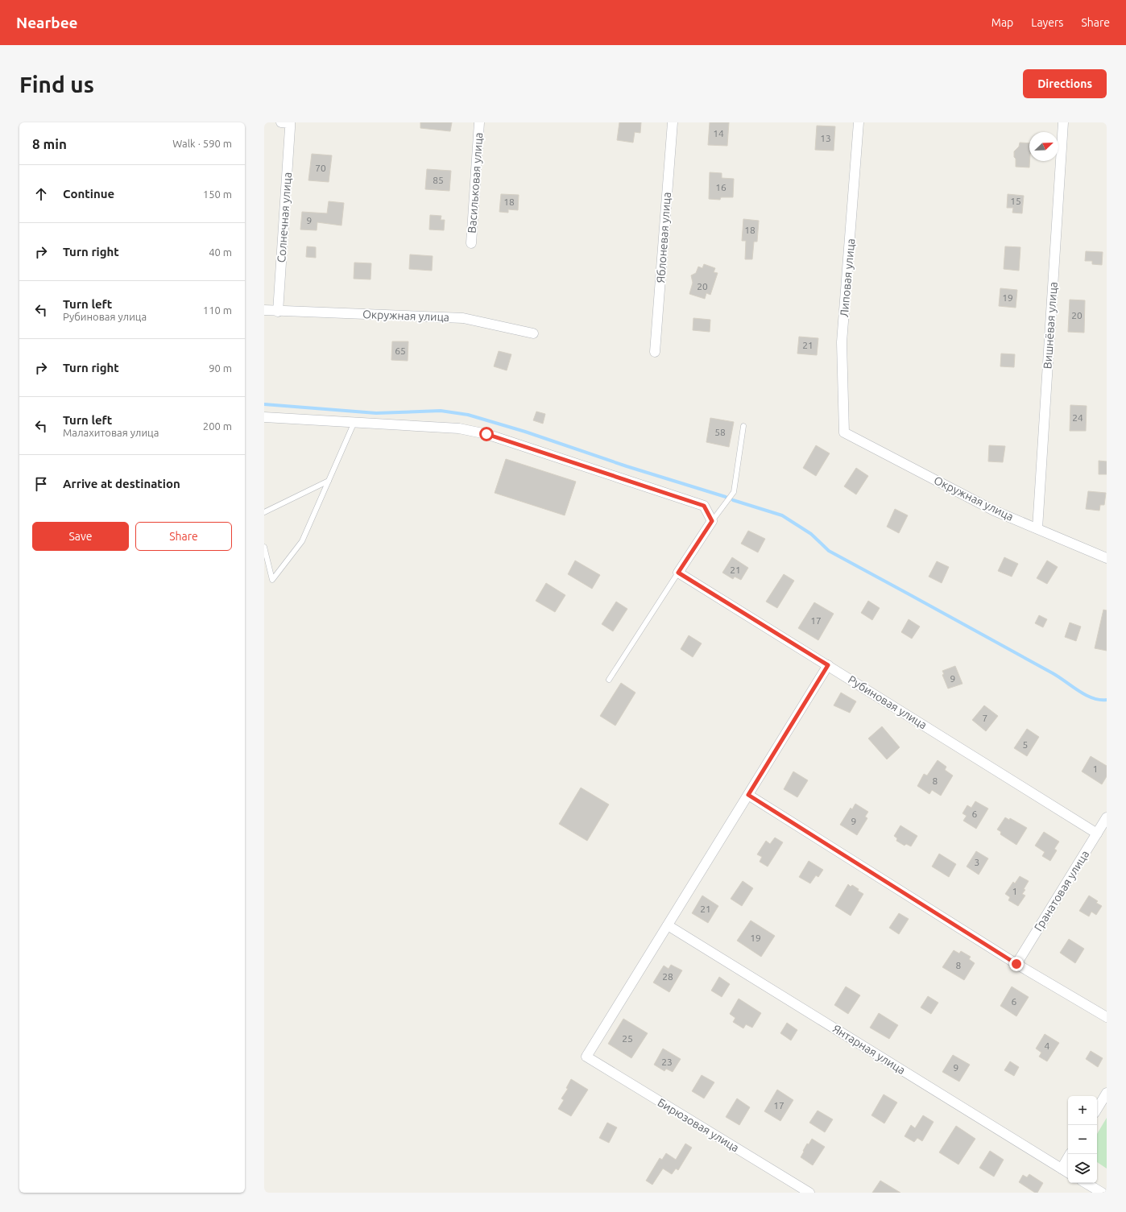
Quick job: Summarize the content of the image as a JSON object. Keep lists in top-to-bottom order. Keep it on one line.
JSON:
{"streets":{"street":["Васильковая улица","Солнечная улица","Яблоневая улица","Липовая улица","Окружная улица","Вишнёвая улица","Рубиновая улица","Гранатовая улица","Янтарная улица","Бирюзовая улица"]},"crossings":[["Солнечная улица","Окружная улица"],["Липовая улица","Окружная улица"],["Окружная улица","Вишнёвая улица"],["Рубиновая улица","Гранатовая улица"],["Янтарная улица","Бирюзовая улица"]],"house_numbers":["14","13","70","85","16","15","18","9","18","20","19","20","21","65","24","58","21","17","9","7","5","1","8","6","9","3","1","21","19","8","28","6","25","4","23","9","17"],"north":"top right","page":{"header":"Nearbee","nav":["Map","Layers","Share"],"buttons":["Directions",["Save","Share"]],"title":"Find us","heading":["8 min","Walk · 590 m"],"list":[["Continue","150 m"],["Turn right","40 m"],["Turn left","Рубиновая улица","110 m"],["Turn right","90 m"],["Turn left","Малахитовая улица","200 m"],"Arrive at destination"],"map_buttons":["+","−"]}}
